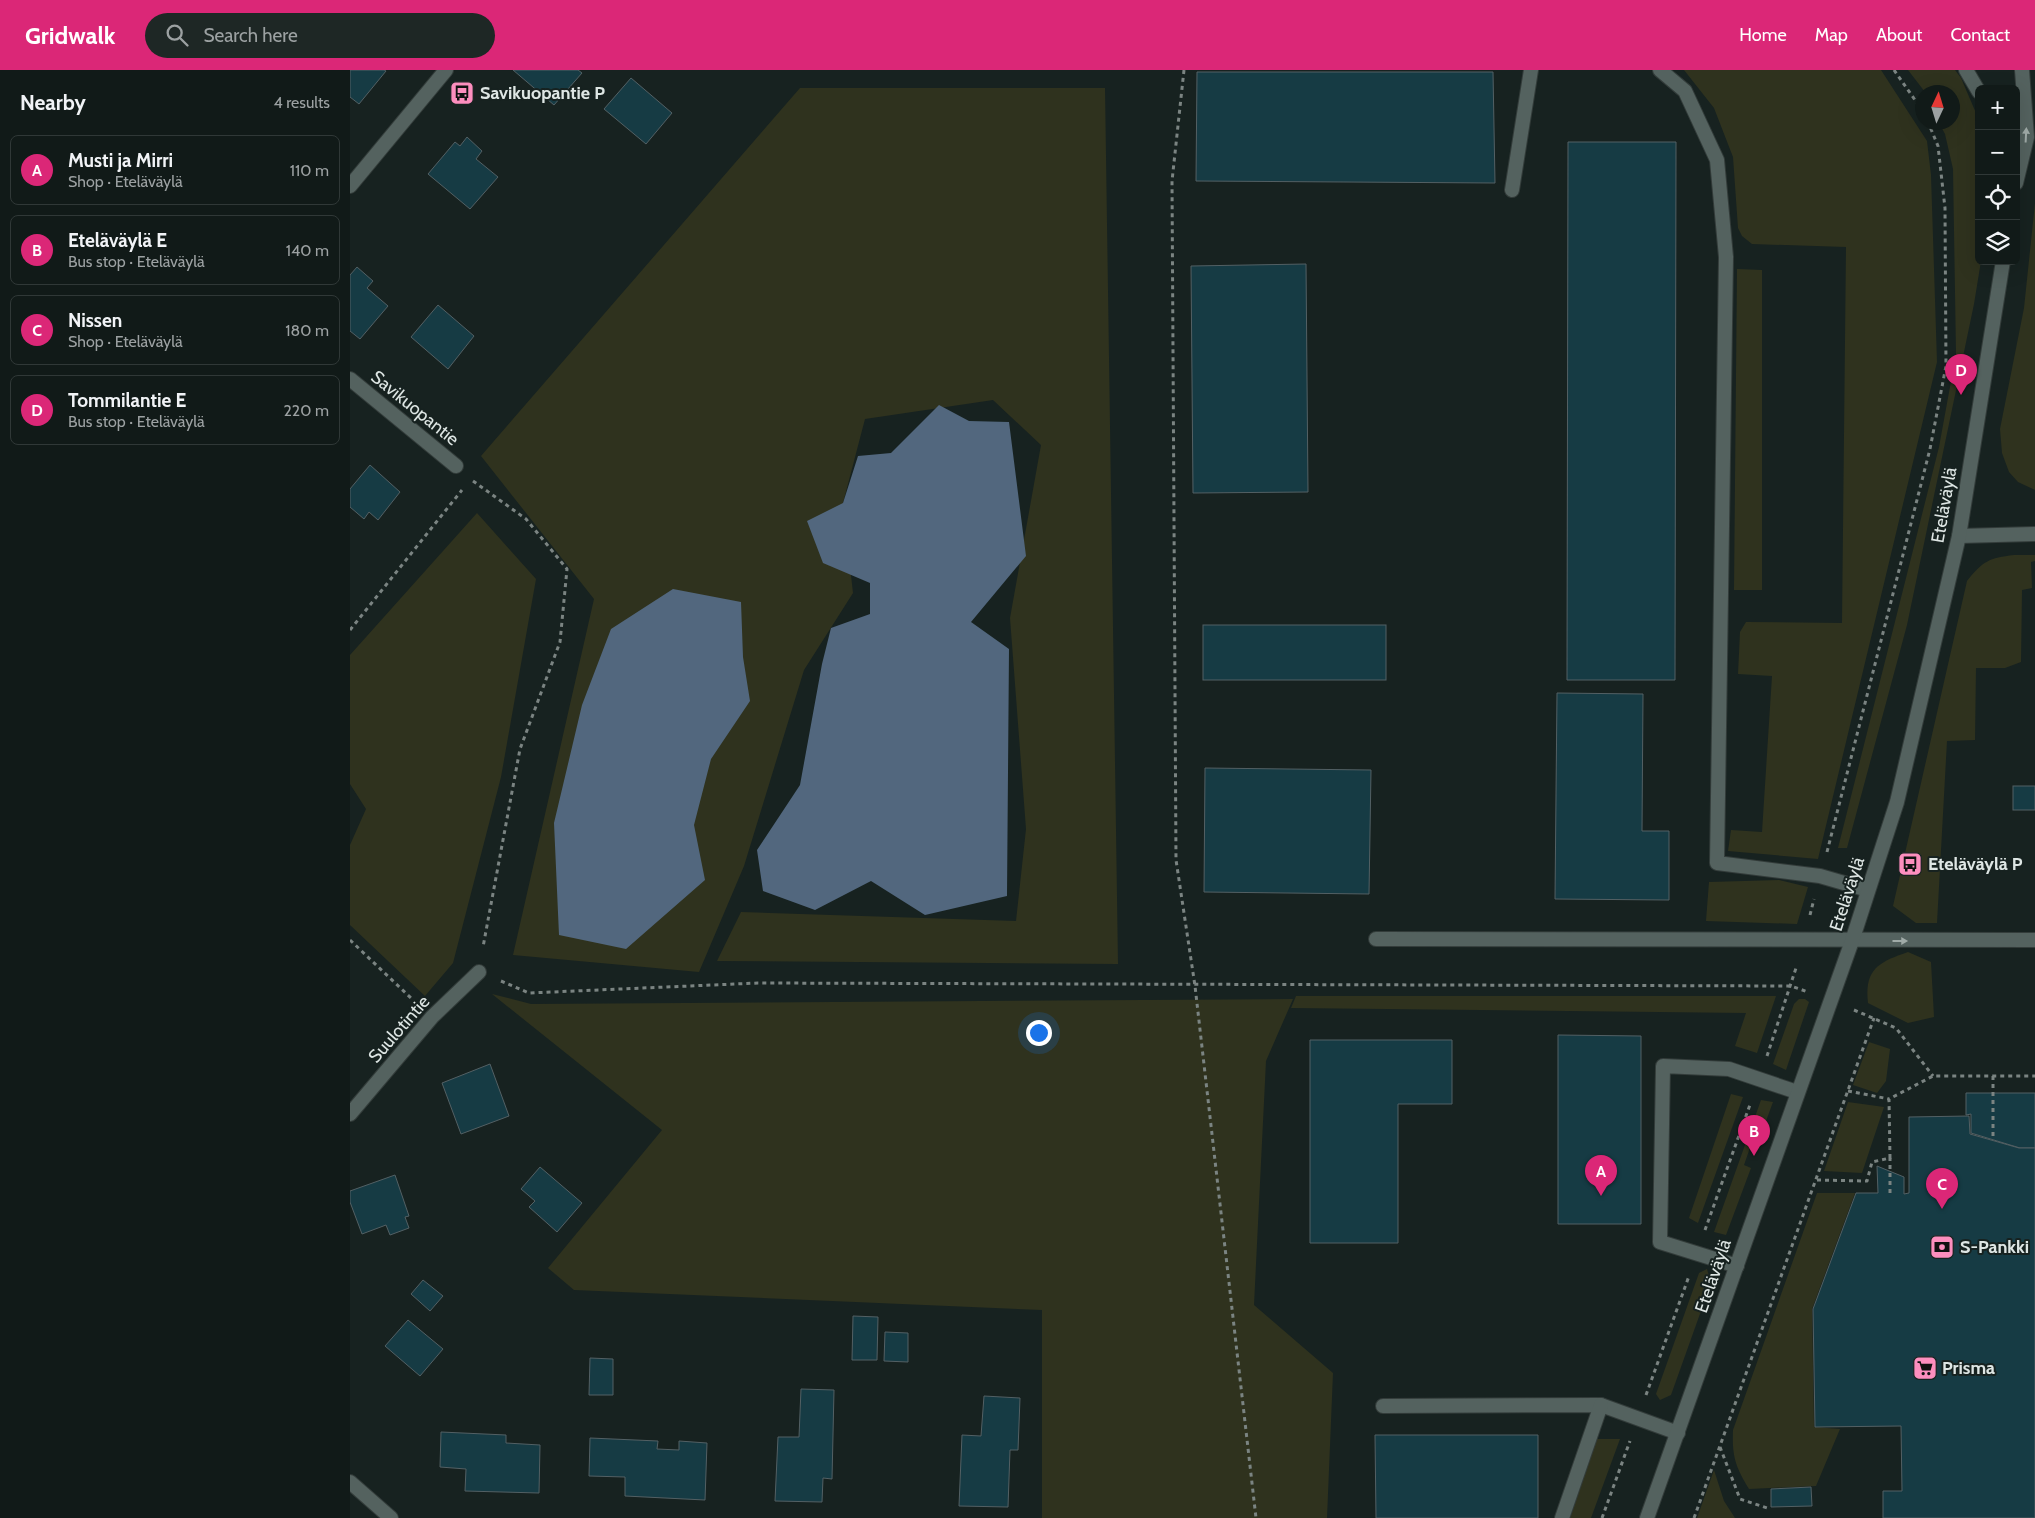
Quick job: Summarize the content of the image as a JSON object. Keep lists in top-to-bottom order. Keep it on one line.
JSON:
{"streets":{"main road":["Savikuopantie","Eteläväylä","Suulotintie"]},"places":{"bus stop":["Savikuopantie P","Eteläväylä P"],"bank":["S-Pankki"],"supermarket":["Prisma"]},"north":"top","page":{"header":"Gridwalk","search":"Search here","nav":["Home","Map","About","Contact"],"heading":["Nearby","4 results"],"map_buttons":["+","−"],"list":[{"mark":"A","name":"Musti ja Mirri","note":"Shop · Eteläväylä","value":"110 m"},{"mark":"B","name":"Eteläväylä E","note":"Bus stop · Eteläväylä","value":"140 m"},{"mark":"C","name":"Nissen","note":"Shop · Eteläväylä","value":"180 m"},{"mark":"D","name":"Tommilantie E","note":"Bus stop · Eteläväylä","value":"220 m"}],"pins":["D","B","A","C"]}}
